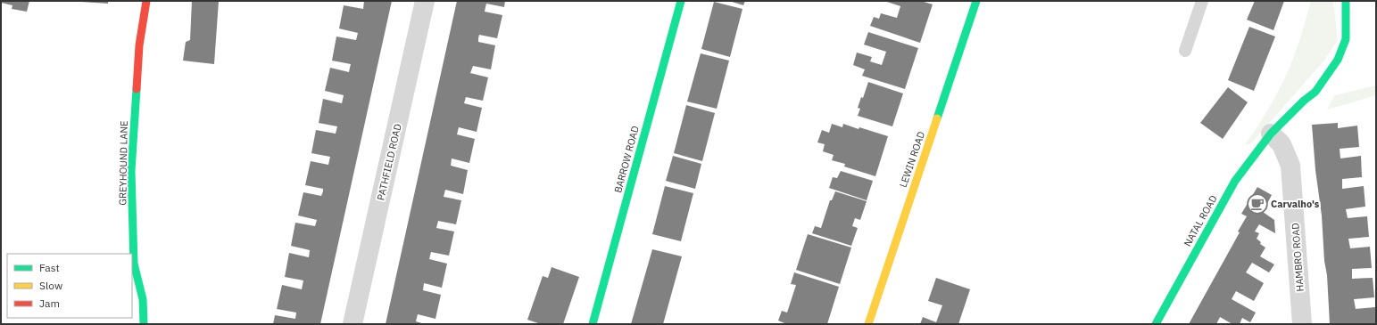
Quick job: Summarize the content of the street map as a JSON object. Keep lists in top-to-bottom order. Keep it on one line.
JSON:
{"streets":{"street":["BARROW ROAD","LEWIN ROAD","PATHFIELD ROAD","GREYHOUND LANE","NATAL ROAD","HAMBRO ROAD"]},"crossings":[["NATAL ROAD","HAMBRO ROAD"]],"places":{"cafe":["Carvalho's"]},"legend":["Fast","Slow","Jam"]}
